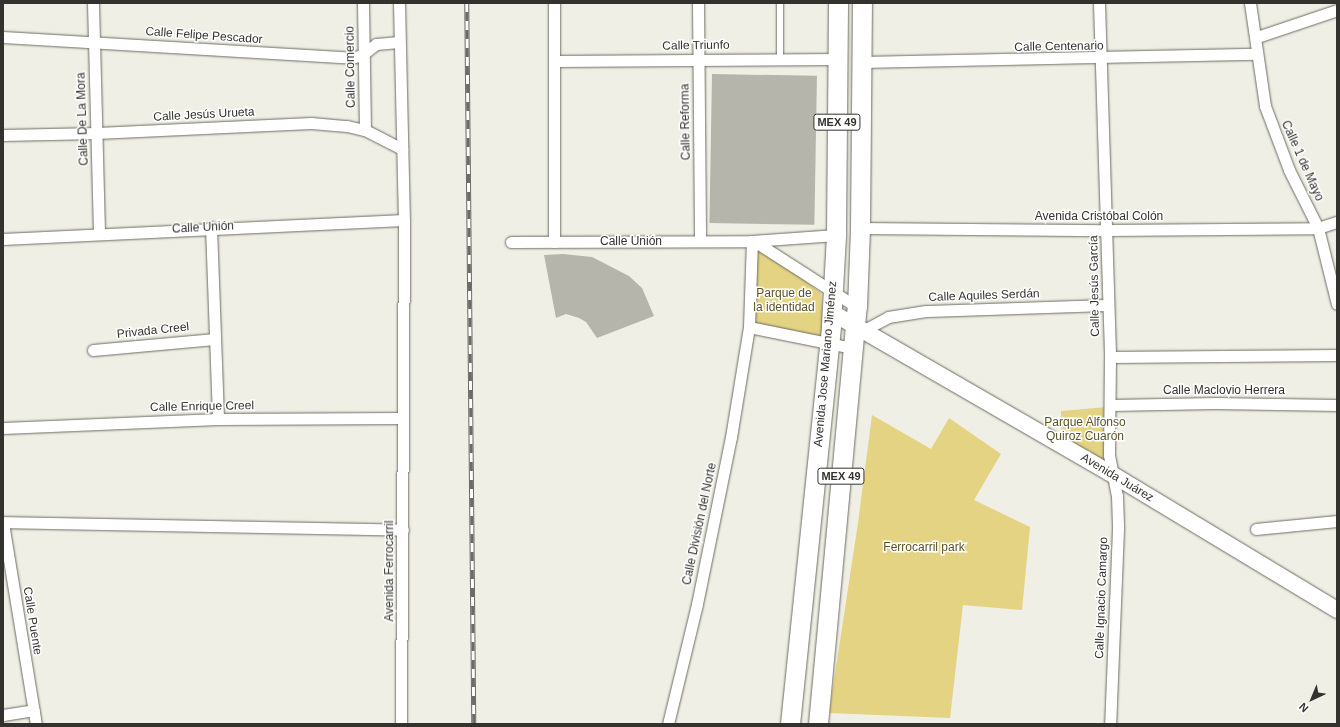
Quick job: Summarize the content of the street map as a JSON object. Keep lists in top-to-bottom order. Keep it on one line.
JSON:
{"streets":{"highway":["MEX 49","Avenida Jose Mariano Jiménez"],"main road":["Avenida Juárez"],"street":["Calle Felipe Pescador","Calle Triunfo","Calle Centenario","Calle Comercio","Calle Jesús Urueta","Calle De La Mora","Calle Reforma","Calle 1 de Mayo","Avenida Cristóbal Colón","Calle Unión","Calle Jesús García","Calle Aquiles Serdán","Privada Creel","Calle Maclovio Herrera","Calle Enrique Creel","Calle División del Norte","Avenida Ferrocarril","Calle Ignacio Camargo","Calle Puente"]},"crossings":[["Calle Felipe Pescador","Calle Comercio"],["Calle Felipe Pescador","Calle De La Mora"],["Calle Felipe Pescador","Avenida Ferrocarril"],["Calle Triunfo","Calle Reforma"],["Calle Triunfo","Avenida Jose Mariano Jiménez"],["Calle Centenario","Calle 1 de Mayo"],["Calle Centenario","Calle Jesús García"],["Calle Centenario","Avenida Jose Mariano Jiménez"],["Calle Comercio","Calle Jesús Urueta"],["Calle Jesús Urueta","Calle De La Mora"],["Calle Jesús Urueta","Avenida Ferrocarril"],["Calle De La Mora","Calle Unión"],["Calle Reforma","Calle Unión"],["Calle 1 de Mayo","Avenida Cristóbal Colón"],["Avenida Cristóbal Colón","Calle Jesús García"],["Avenida Cristóbal Colón","Avenida Jose Mariano Jiménez"],["Calle Unión","Avenida Jose Mariano Jiménez"],["Calle Unión","Avenida Ferrocarril"],["Calle Jesús García","Calle Aquiles Serdán"],["Calle Jesús García","Calle Maclovio Herrera"],["Calle Jesús García","Avenida Juárez"],["Calle Jesús García","Calle Ignacio Camargo"],["Calle Aquiles Serdán","Avenida Jose Mariano Jiménez"],["Calle Aquiles Serdán","Avenida Juárez"],["Avenida Jose Mariano Jiménez","Avenida Juárez"],["Calle Enrique Creel","Avenida Ferrocarril"],["Avenida Juárez","Calle Ignacio Camargo"]],"parks":["Parque de la identidad","Parque Alfonso Quiroz Cuarón","Ferrocarril park"],"north":"bottom left"}
